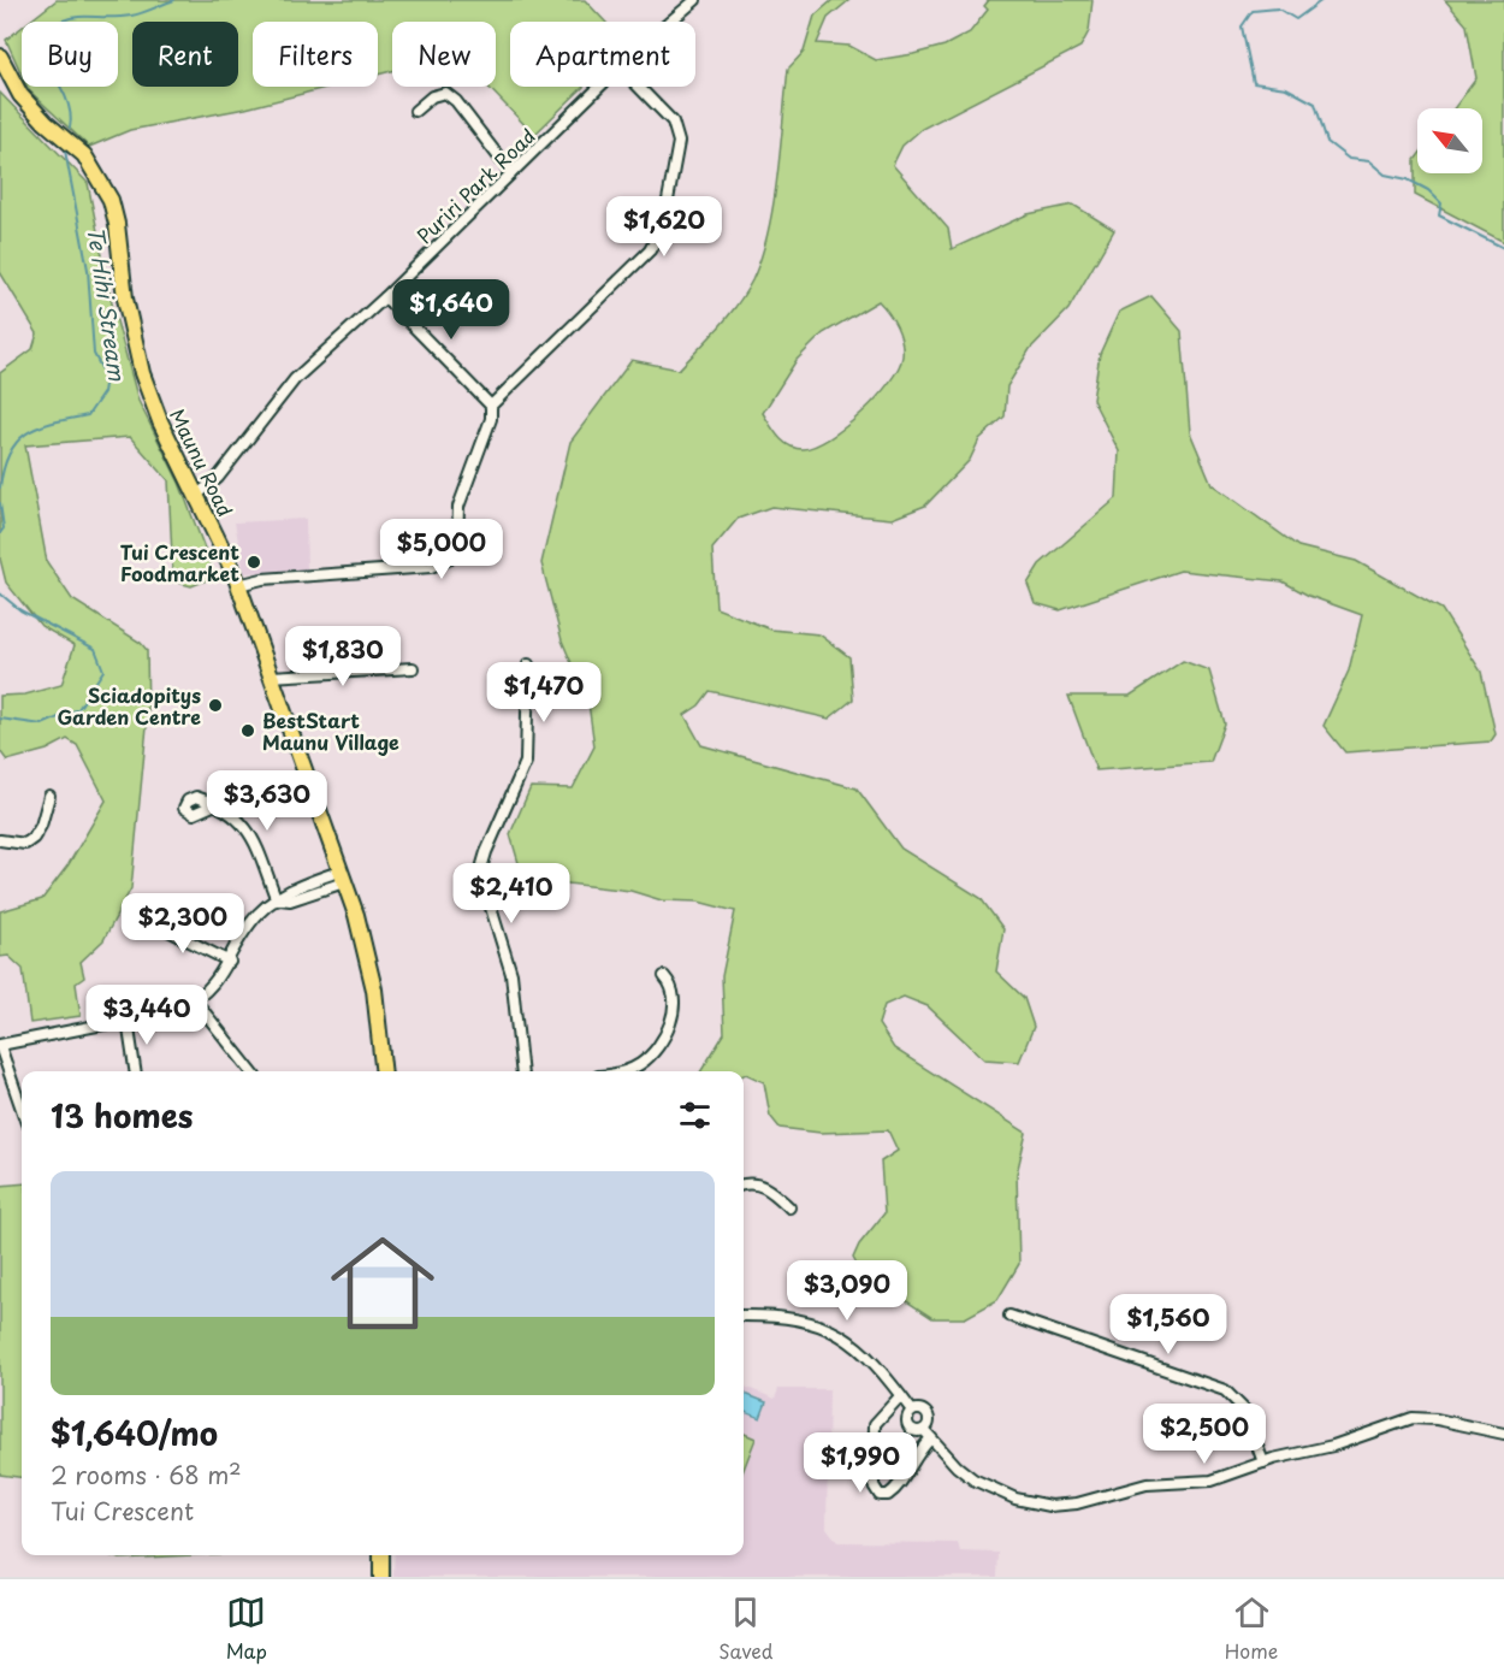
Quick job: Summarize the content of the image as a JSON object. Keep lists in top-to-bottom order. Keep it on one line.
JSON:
{"streets":{"main road":["Maunu Road"],"street":["Puriri Park Road"]},"crossings":[["Puriri Park Road","Maunu Road"]],"water":["Te Hihi Stream"],"places":["Tui Crescent Foodmarket","Sciadopitys Garden Centre","BestStart Maunu Village"],"north":"top left","page":{"chip":["Buy","Rent","Filters","New","Apartment"],"price":["$1,620","$1,640","$5,000","$1,830","$1,470","$3,630","$2,410","$2,300","$3,440","$3,090","$1,560","$2,500","$1,990"],"heading":"13 homes","list":[{"name":"$1,640/mo","note":"2 rooms · 68 m² · Tui Crescent"}],"tabs":["Map","Saved","Home"]}}
